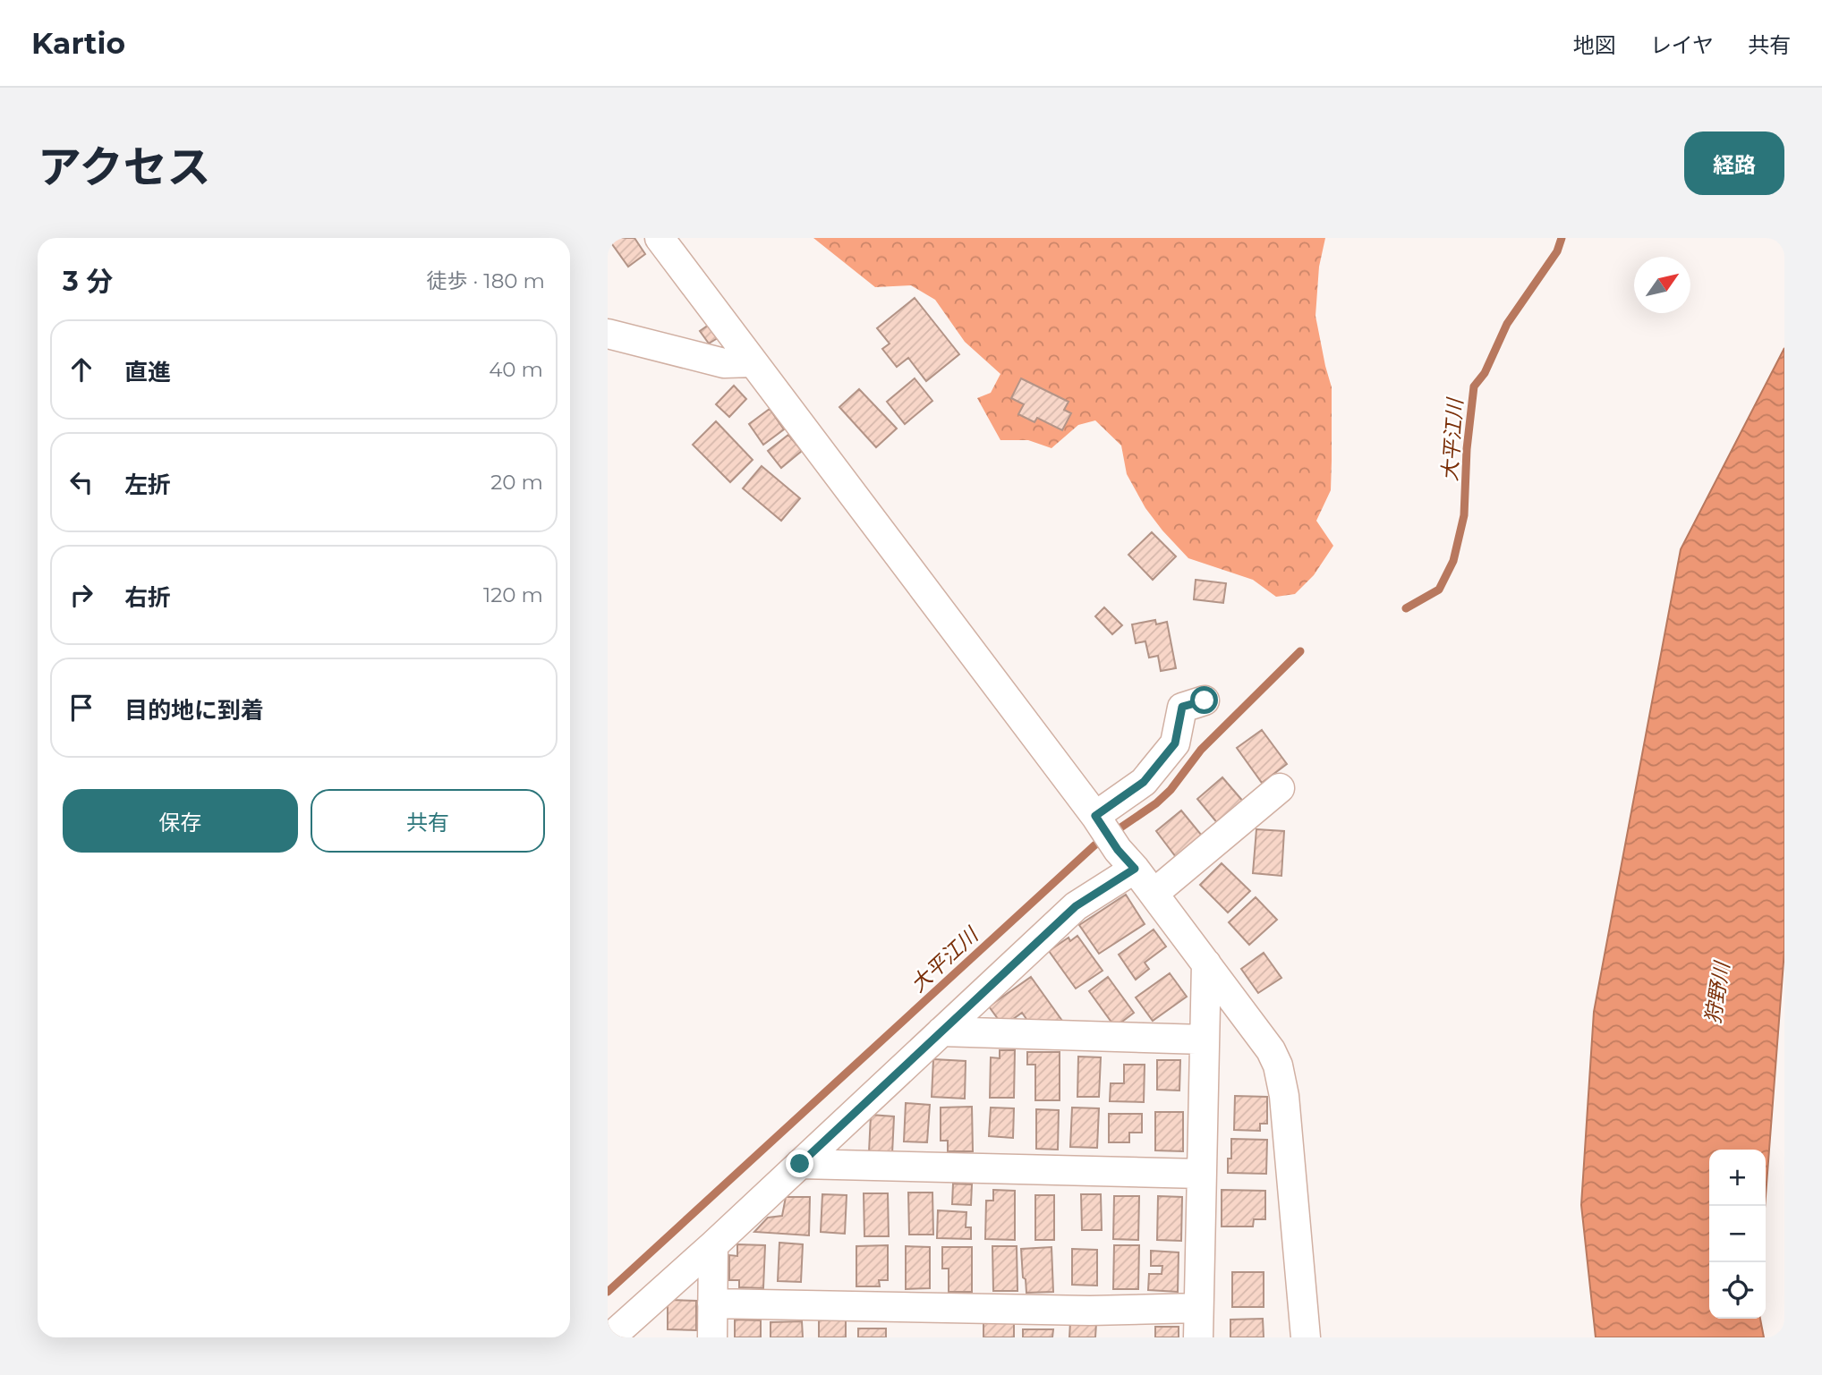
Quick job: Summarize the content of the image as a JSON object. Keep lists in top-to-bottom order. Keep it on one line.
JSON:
{"water":["大平江川","狩野川"],"north":"top right","page":{"header":"Kartio","nav":["地図","レイヤ","共有"],"title":"アクセス","buttons":["経路",["保存","共有"]],"heading":["3 分","徒歩 · 180 m"],"list":[["直進","40 m"],["左折","20 m"],["右折","120 m"],"目的地に到着"],"map_buttons":["+","−"]}}
